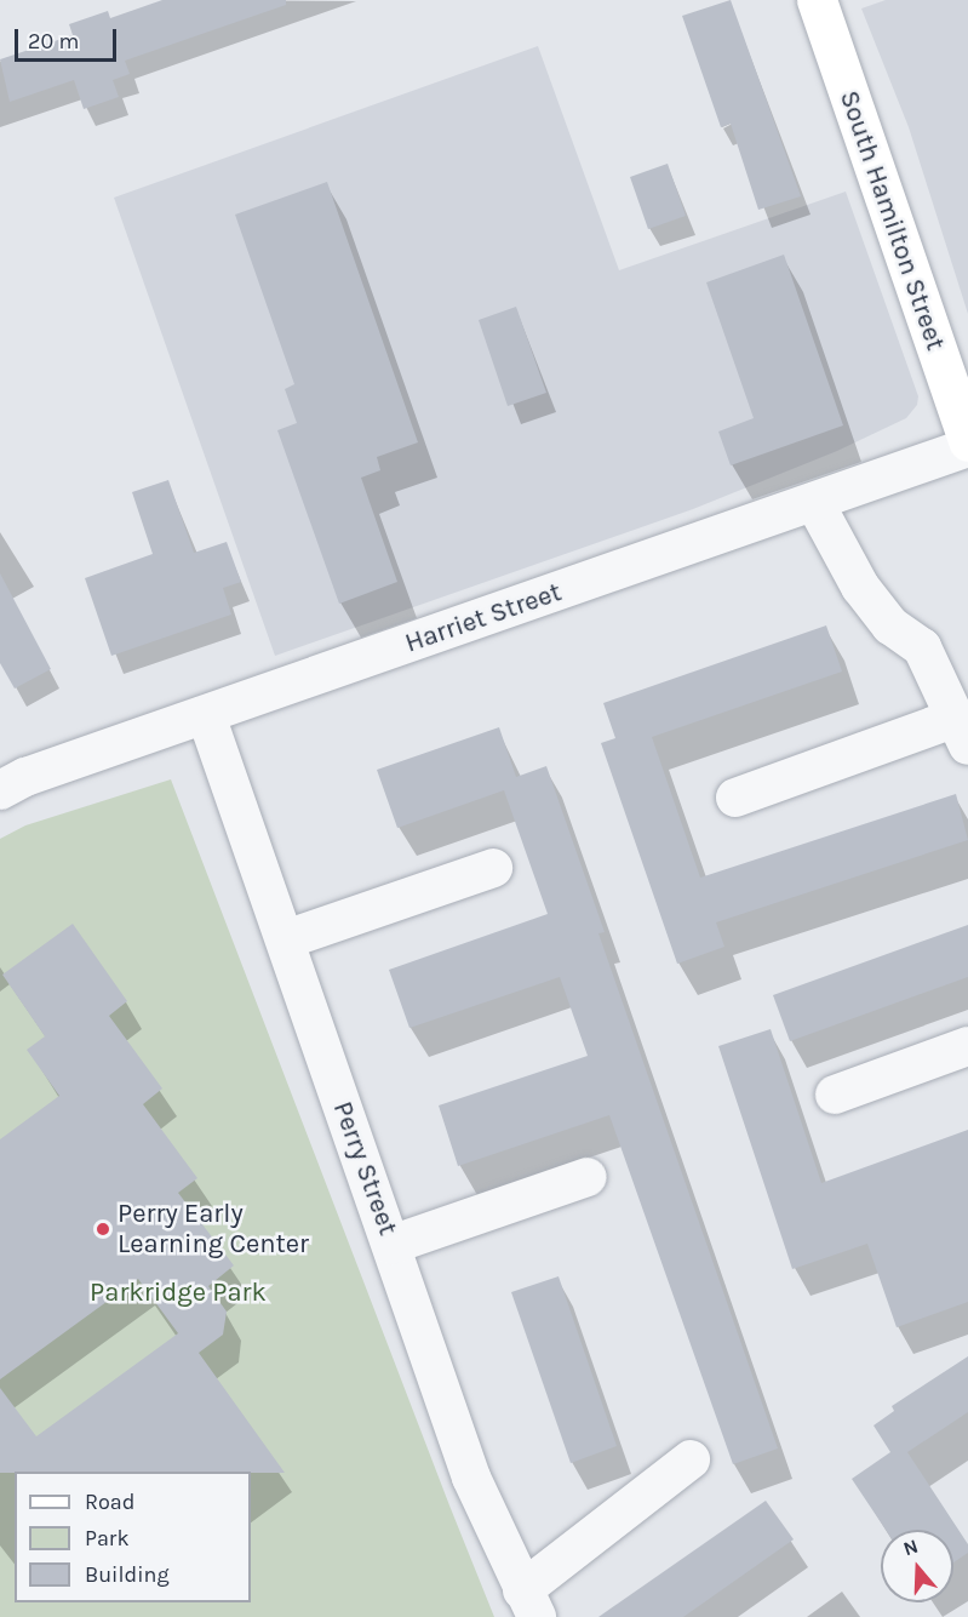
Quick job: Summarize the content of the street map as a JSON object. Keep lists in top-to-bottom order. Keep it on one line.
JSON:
{"streets":{"main road":["South Hamilton Street"],"street":["Harriet Street","Perry Street"]},"crossings":[["Harriet Street","Perry Street"]],"parks":["Parkridge Park"],"places":["Perry Early Learning Center"],"legend":["Road","Park","Building"],"scale_bar":"20 m","north":"top"}
